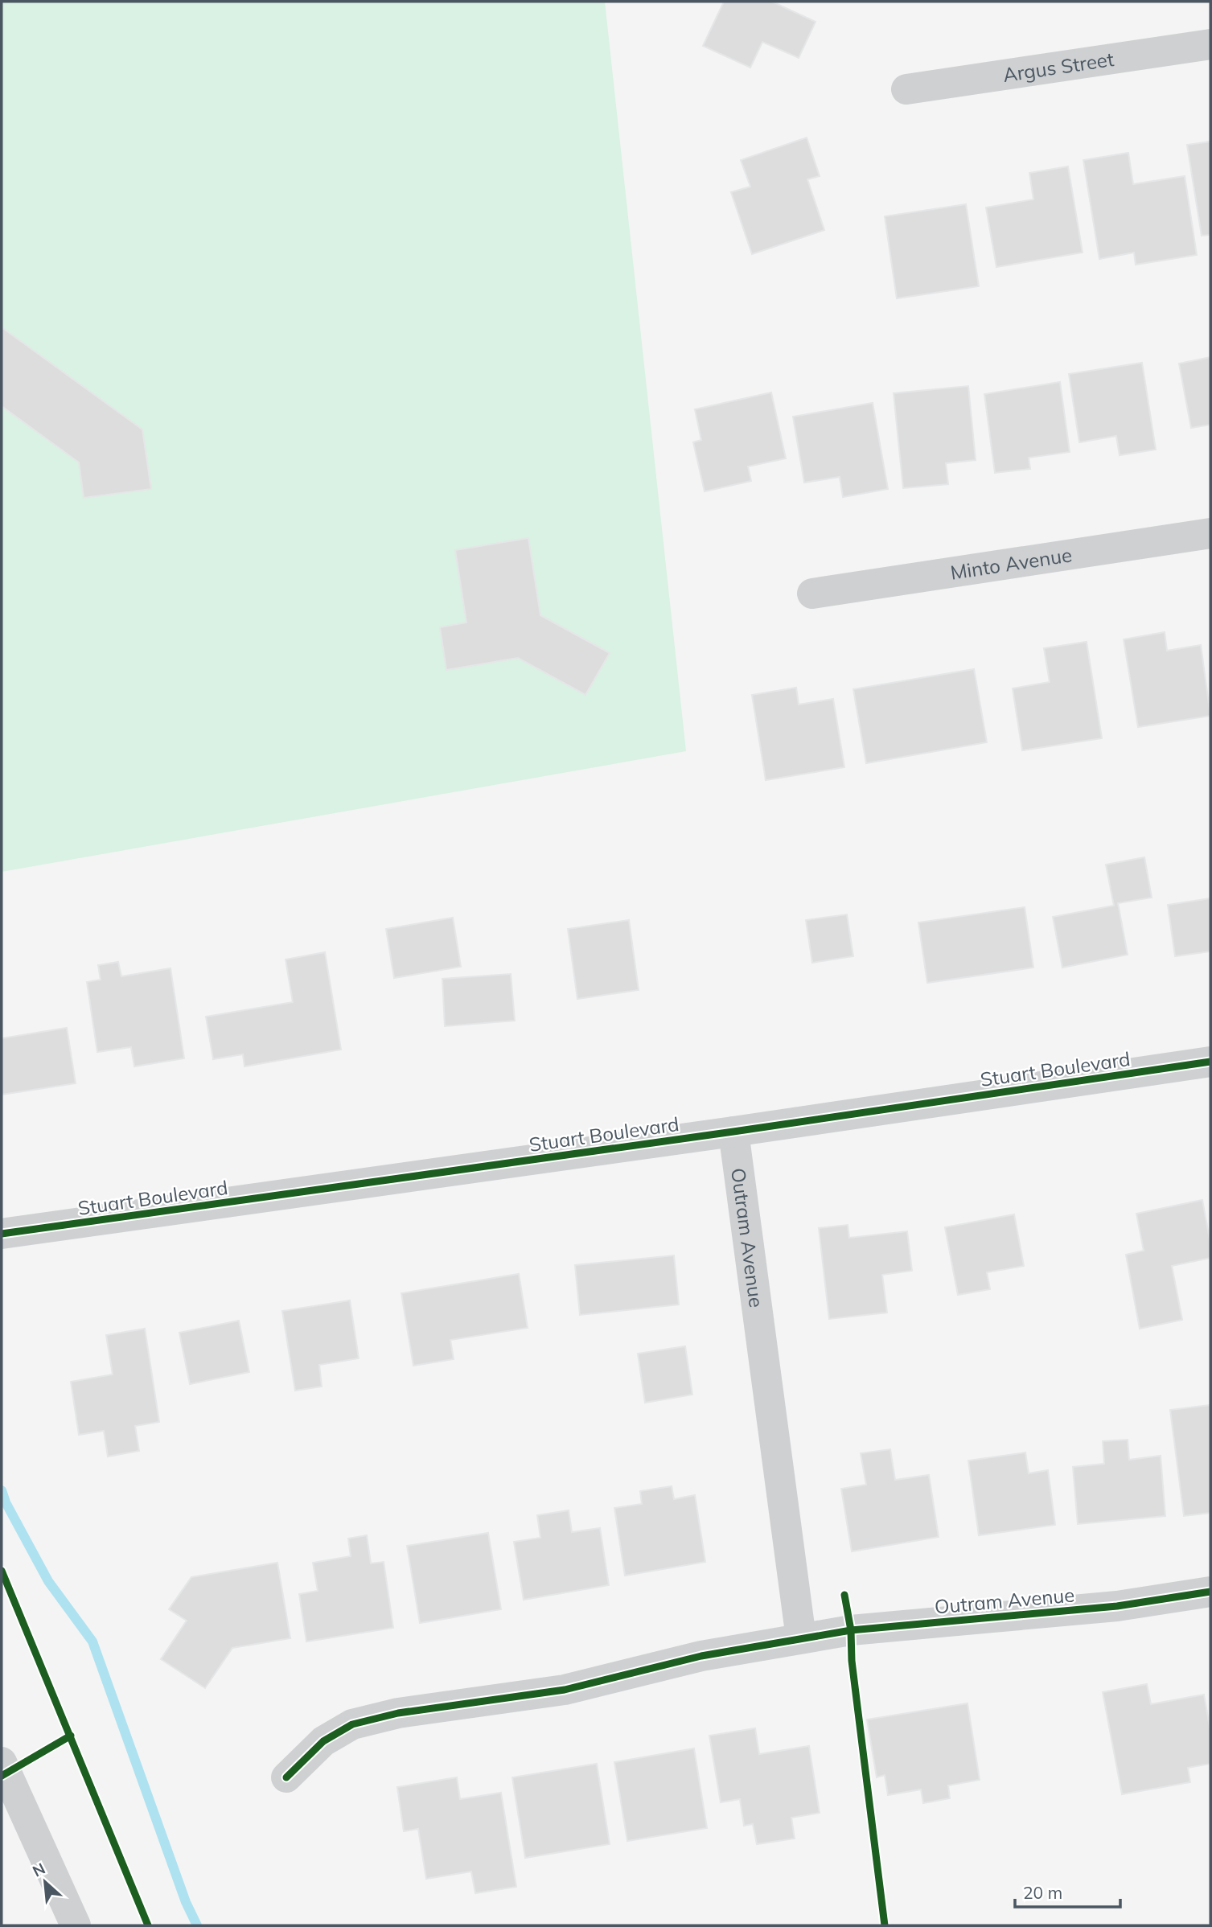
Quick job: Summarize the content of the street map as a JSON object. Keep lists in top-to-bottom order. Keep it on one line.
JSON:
{"streets":{"street":["Argus Street","Minto Avenue","Stuart Boulevard","Outram Avenue"]},"crossings":[["Stuart Boulevard","Outram Avenue"]],"scale_bar":"20 m","north":"top left"}
